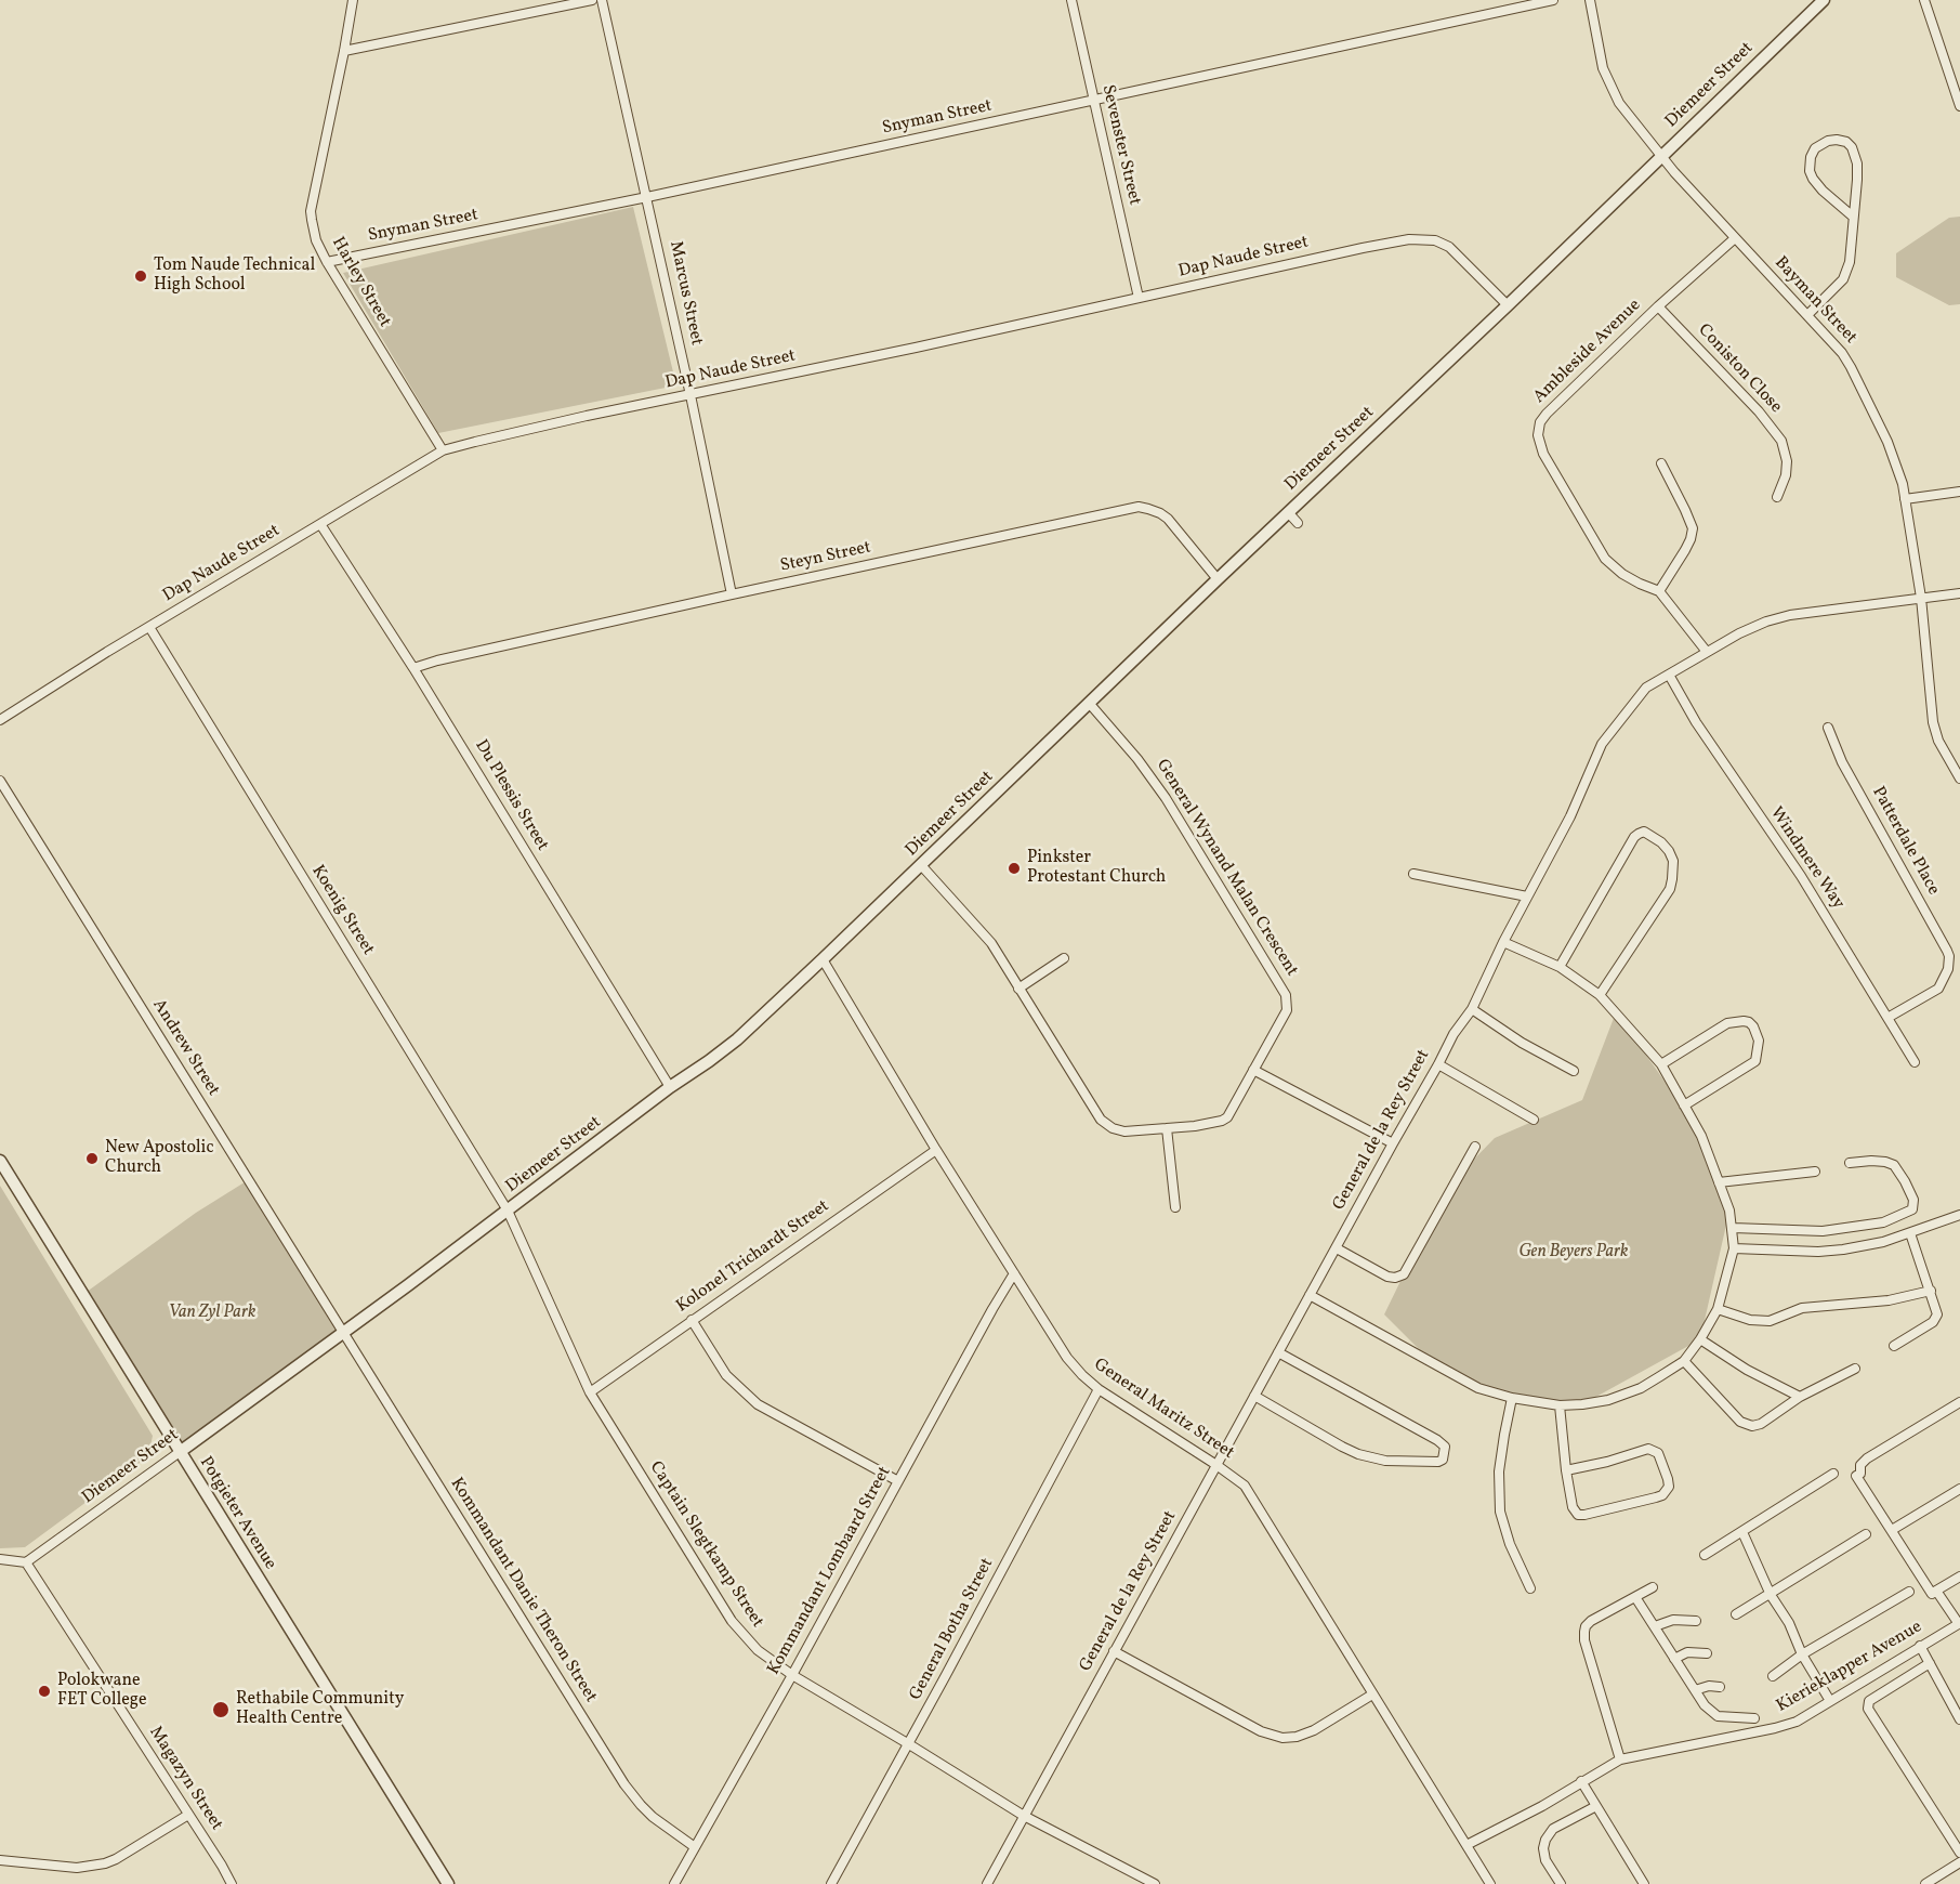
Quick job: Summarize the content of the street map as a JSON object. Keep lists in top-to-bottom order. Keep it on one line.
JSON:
{"streets":{"street":["Diemeer Street","Snyman Street","Sevenster Street","Dap Naude Street","Harley Street","Marcus Street","Bayman Street","Ambleside Avenue","Coniston Close","Steyn Street","Du Plessis Street","Patterdale Place","Windmere Way","General Wynand Malan Crescent","Koenig Street","Andrew Street","General de la Rey Street","Kolonel Trichardt Street","General Maritz Street","Potgieter Avenue","Captain Slegtkamp Street","Kommandant Lombaard Street","Kommandant Danie Theron Street","General Botha Street","Kierieklapper Avenue","Magazyn Street"]},"crossings":[["Diemeer Street","Dap Naude Street"],["Diemeer Street","Bayman Street"],["Diemeer Street","Steyn Street"],["Diemeer Street","Du Plessis Street"],["Diemeer Street","General Wynand Malan Crescent"],["Diemeer Street","Koenig Street"],["Diemeer Street","Andrew Street"],["Diemeer Street","General Maritz Street"],["Diemeer Street","Potgieter Avenue"],["Diemeer Street","Captain Slegtkamp Street"],["Diemeer Street","Kommandant Danie Theron Street"],["Diemeer Street","Magazyn Street"],["Snyman Street","Sevenster Street"],["Snyman Street","Harley Street"],["Snyman Street","Marcus Street"],["Sevenster Street","Dap Naude Street"],["Dap Naude Street","Harley Street"],["Dap Naude Street","Marcus Street"],["Dap Naude Street","Du Plessis Street"],["Dap Naude Street","Koenig Street"],["Marcus Street","Steyn Street"],["Bayman Street","Ambleside Avenue"],["Bayman Street","General de la Rey Street"],["Ambleside Avenue","Coniston Close"],["Ambleside Avenue","General de la Rey Street"],["Steyn Street","Du Plessis Street"],["Patterdale Place","Windmere Way"],["Windmere Way","General de la Rey Street"],["Koenig Street","Captain Slegtkamp Street"],["Andrew Street","Kommandant Danie Theron Street"],["General de la Rey Street","General Maritz Street"],["General de la Rey Street","Captain Slegtkamp Street"],["Kolonel Trichardt Street","General Maritz Street"],["Kolonel Trichardt Street","Captain Slegtkamp Street"],["General Maritz Street","Kommandant Lombaard Street"],["General Maritz Street","General Botha Street"],["General Maritz Street","Kierieklapper Avenue"],["Captain Slegtkamp Street","Kommandant Lombaard Street"],["Captain Slegtkamp Street","General Botha Street"],["Kommandant Lombaard Street","Kommandant Danie Theron Street"]],"parks":["Gen Beyers Park","Van Zyl Park"],"places":["Tom Naude Technical High School","Pinkster Protestant Church","New Apostolic Church","Polokwane FET College","Rethabile Community Health Centre"]}
